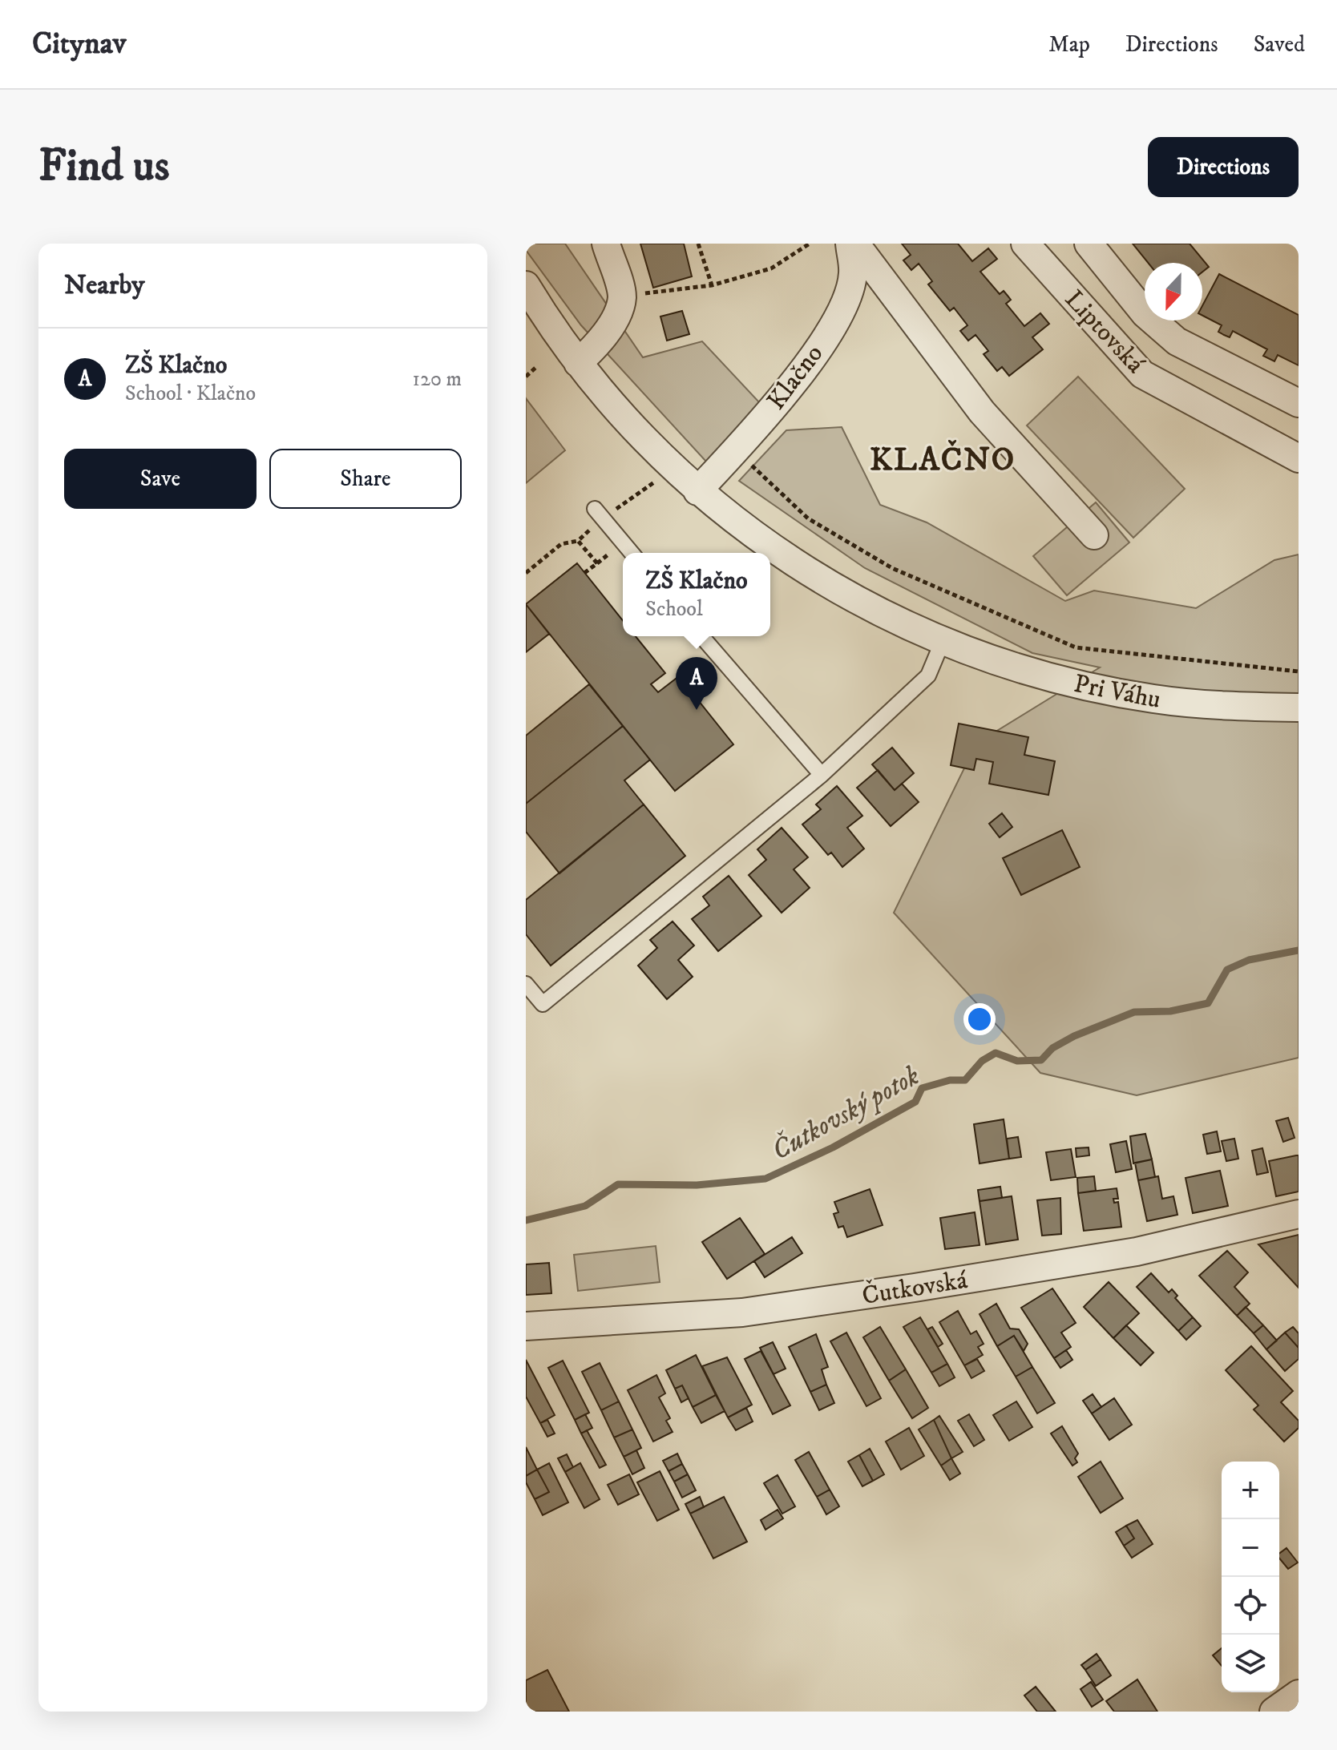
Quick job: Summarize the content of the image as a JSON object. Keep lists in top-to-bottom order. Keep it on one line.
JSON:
{"streets":{"street":["Liptovská","Klačno","Pri Váhu","Čutkovská"]},"districts":["KLAČNO"],"water":["Čutkovský potok"],"north":"bottom","page":{"header":"Citynav","nav":["Map","Directions","Saved"],"buttons":["Directions",["Save","Share"]],"title":"Find us","heading":"Nearby","list":[{"mark":"A","name":"ZŠ Klačno","note":"School · Klačno","value":"120 m"}],"popup":["ZŠ Klačno","School"],"pins":"A","map_buttons":["+","−"]}}
